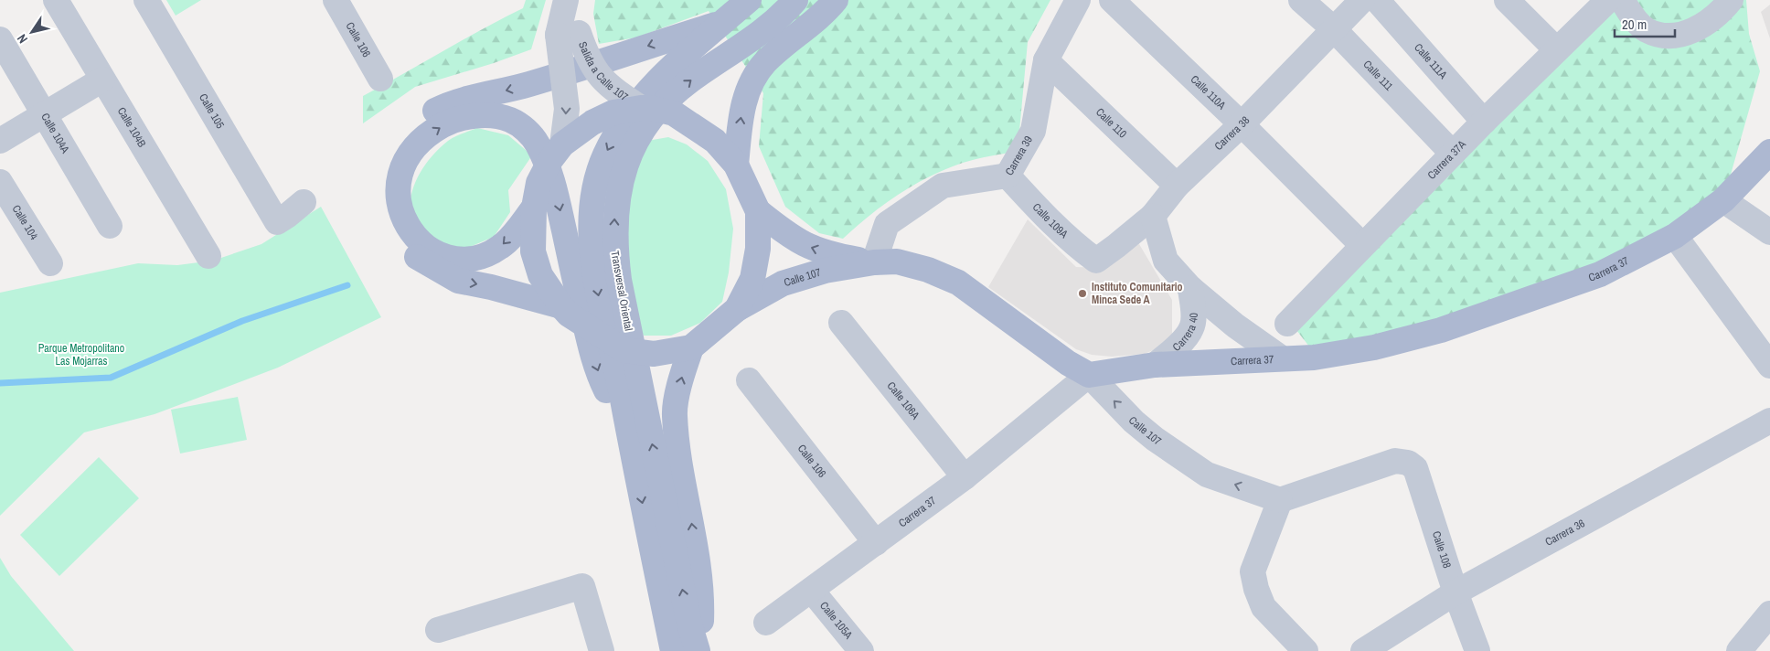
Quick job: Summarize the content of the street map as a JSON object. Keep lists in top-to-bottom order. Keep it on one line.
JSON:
{"streets":{"main road":["Carrera 37","Calle 107","Transversal Oriental"],"street":["Calle 106","Calle 111A","Salida a Calle 107","Calle 111","Calle 110A","Calle 105","Calle 110","Calle 104B","Calle 104A","Carrera 38","Carrera 39","Carrera 37A","Calle 109A","Calle 104","Carrera 40","Calle 106A","Carrera 36","Calle 108","Calle 105A"]},"crossings":[["Calle 106","Carrera 37"],["Calle 111A","Carrera 37A"],["Calle 111","Carrera 38"],["Calle 111","Carrera 37A"],["Calle 110A","Carrera 38"],["Calle 110A","Carrera 37A"],["Calle 110","Carrera 38"],["Calle 110","Carrera 39"],["Carrera 38","Calle 109A"],["Carrera 39","Calle 109A"],["Carrera 39","Calle 107"],["Carrera 37","Calle 107"],["Carrera 37","Carrera 40"],["Carrera 37","Calle 106A"],["Carrera 37","Calle 105A"],["Calle 107","Calle 108"],["Carrera 36","Calle 108"]],"one_way":["Calle 107"],"parks":["Parque Metropolitano Las Mojarras"],"places":["Instituto Comunitario Minca Sede A"],"scale_bar":"20 m","north":"bottom left"}
